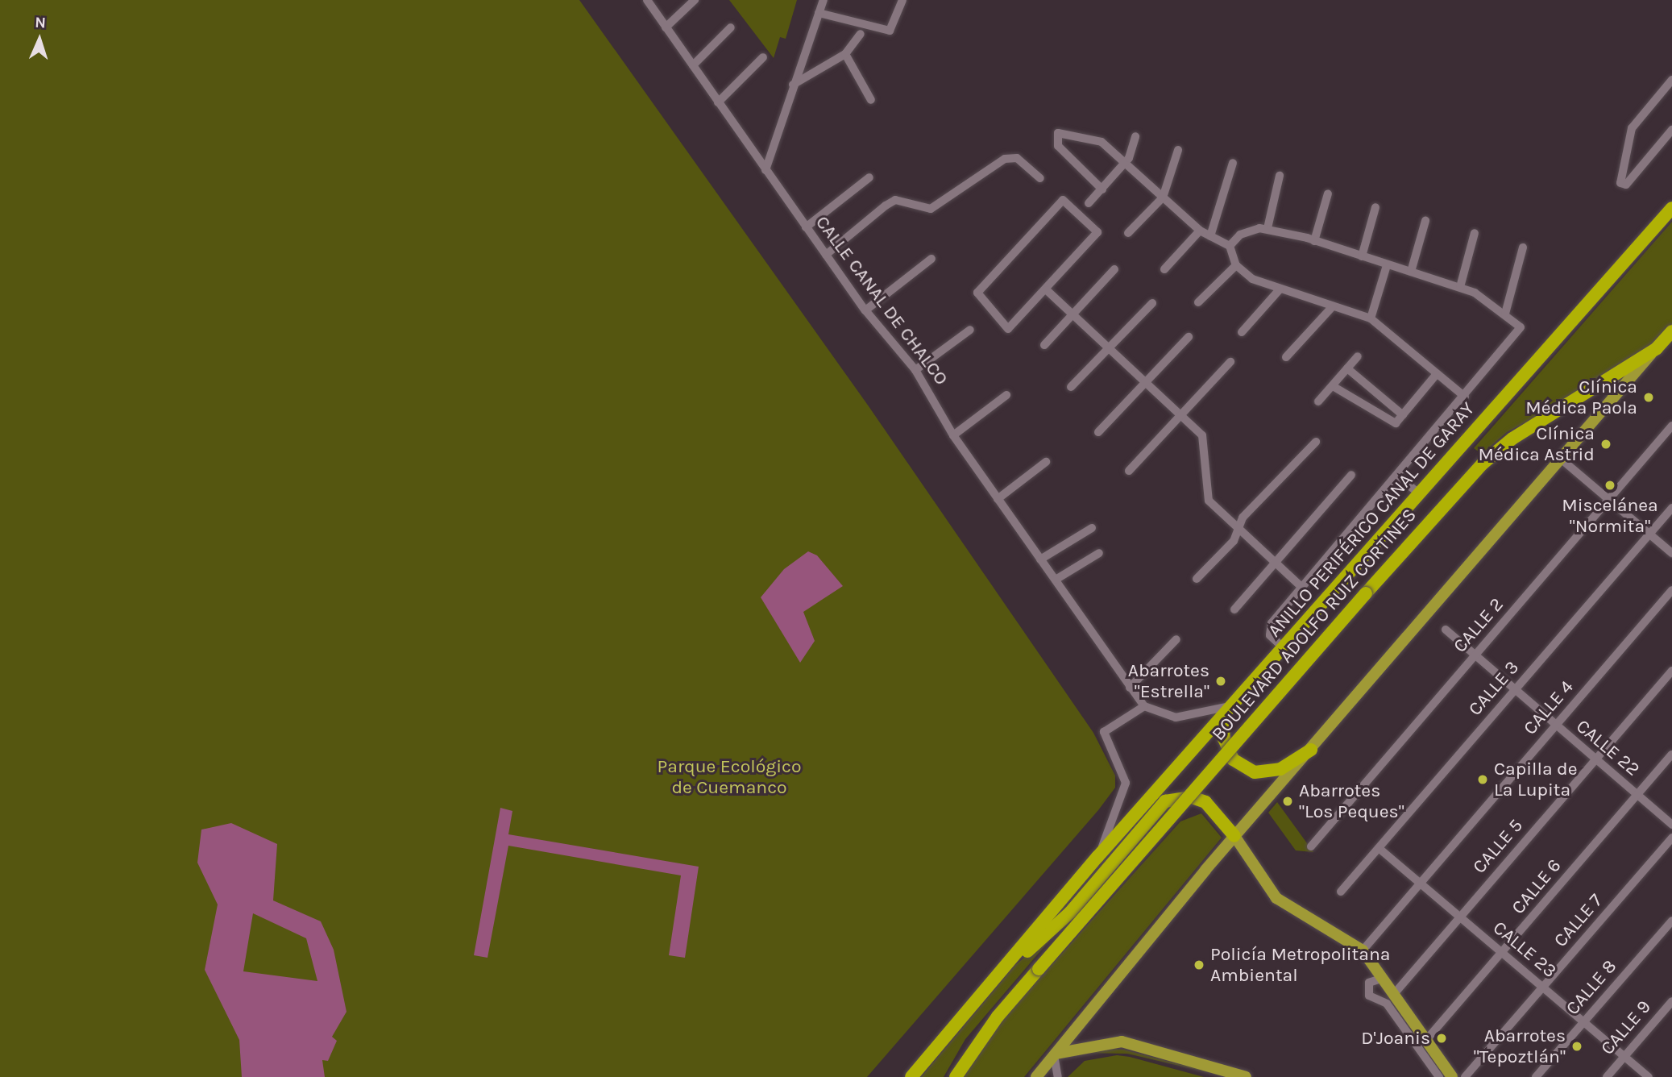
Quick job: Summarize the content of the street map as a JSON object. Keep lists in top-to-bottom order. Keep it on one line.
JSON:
{"streets":{"highway":["ANILLO PERIFÉRICO CANAL DE GARAY","BOULEVARD ADOLFO RUIZ CORTINES"],"street":["CALLE CANAL DE CHALCO","CALLE 2","CALLE 3","CALLE 4","CALLE 22","CALLE 5","CALLE 6","CALLE 7","CALLE 23","CALLE 8","CALLE 9"]},"crossings":[["CALLE 2","CALLE 22"],["CALLE 3","CALLE 22"],["CALLE 3","CALLE 23"],["CALLE 4","CALLE 22"],["CALLE 4","CALLE 23"],["CALLE 22","CALLE 5"],["CALLE 22","CALLE 6"],["CALLE 5","CALLE 23"],["CALLE 6","CALLE 23"],["CALLE 7","CALLE 23"],["CALLE 23","CALLE 8"],["CALLE 23","CALLE 9"]],"parks":["Parque Ecológico de Cuemanco"],"places":["Clínica Médica Paola","Clínica Médica Astrid","Miscelánea \"Normita\"","Abarrotes \"Estrella\"","Capilla de La Lupita","Abarrotes \"Los Peques\"","Policía Metropolitana Ambiental","D'Joanis","Abarrotes \"Tepoztlán\""],"north":"top"}
